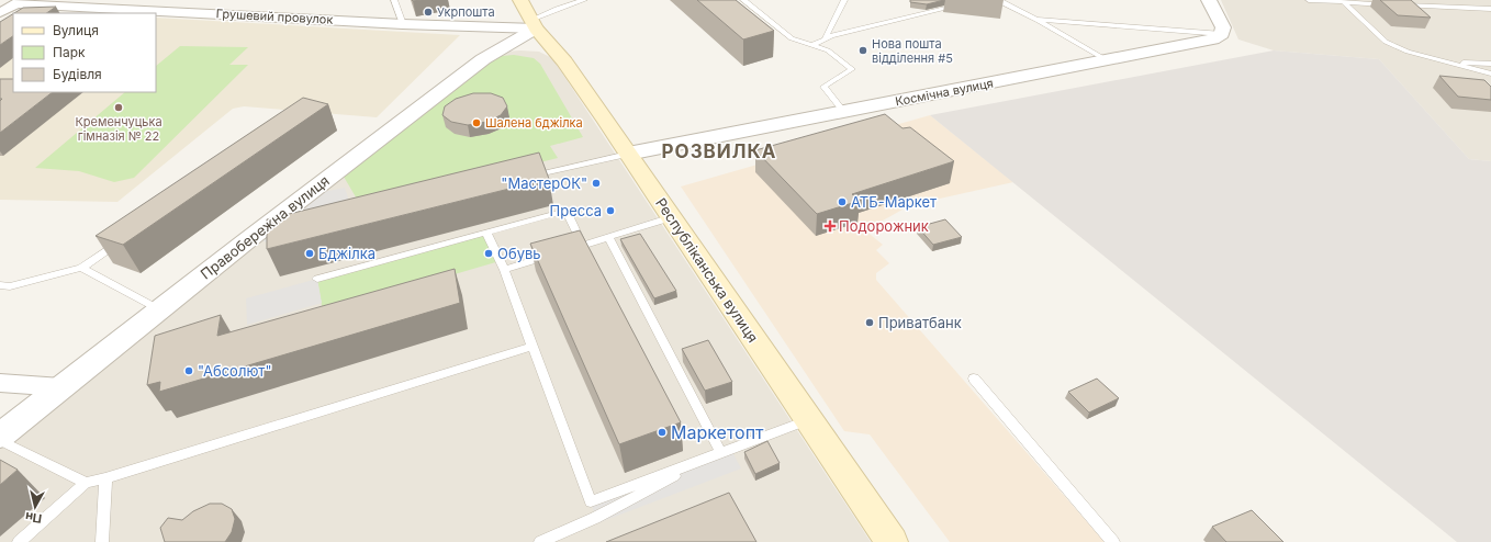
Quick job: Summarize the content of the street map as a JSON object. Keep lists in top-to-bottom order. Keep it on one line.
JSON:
{"streets":{"main road":["Республіканська вулиця"],"street":["Грушевий провулок","Космічна вулиця","Правобережна вулиця"]},"crossings":[["Грушевий провулок","Правобережна вулиця"],["Грушевий провулок","Республіканська вулиця"],["Космічна вулиця","Республіканська вулиця"],["Правобережна вулиця","Республіканська вулиця"]],"districts":["РОЗВИЛКА"],"places":{"other":["Укрпошта","Нова пошта відділення #5","Кременчуцька гімназія № 22","Шалена бджілка","\"МастерОК\"","АТБ-Маркет","Пресса","Бджілка","Обувь","Приватбанк","\"Абсолют\"","Маркетопт"],"health":["Подорожник"]},"legend":["Вулиця","Парк","Будівля"],"north":"bottom"}
